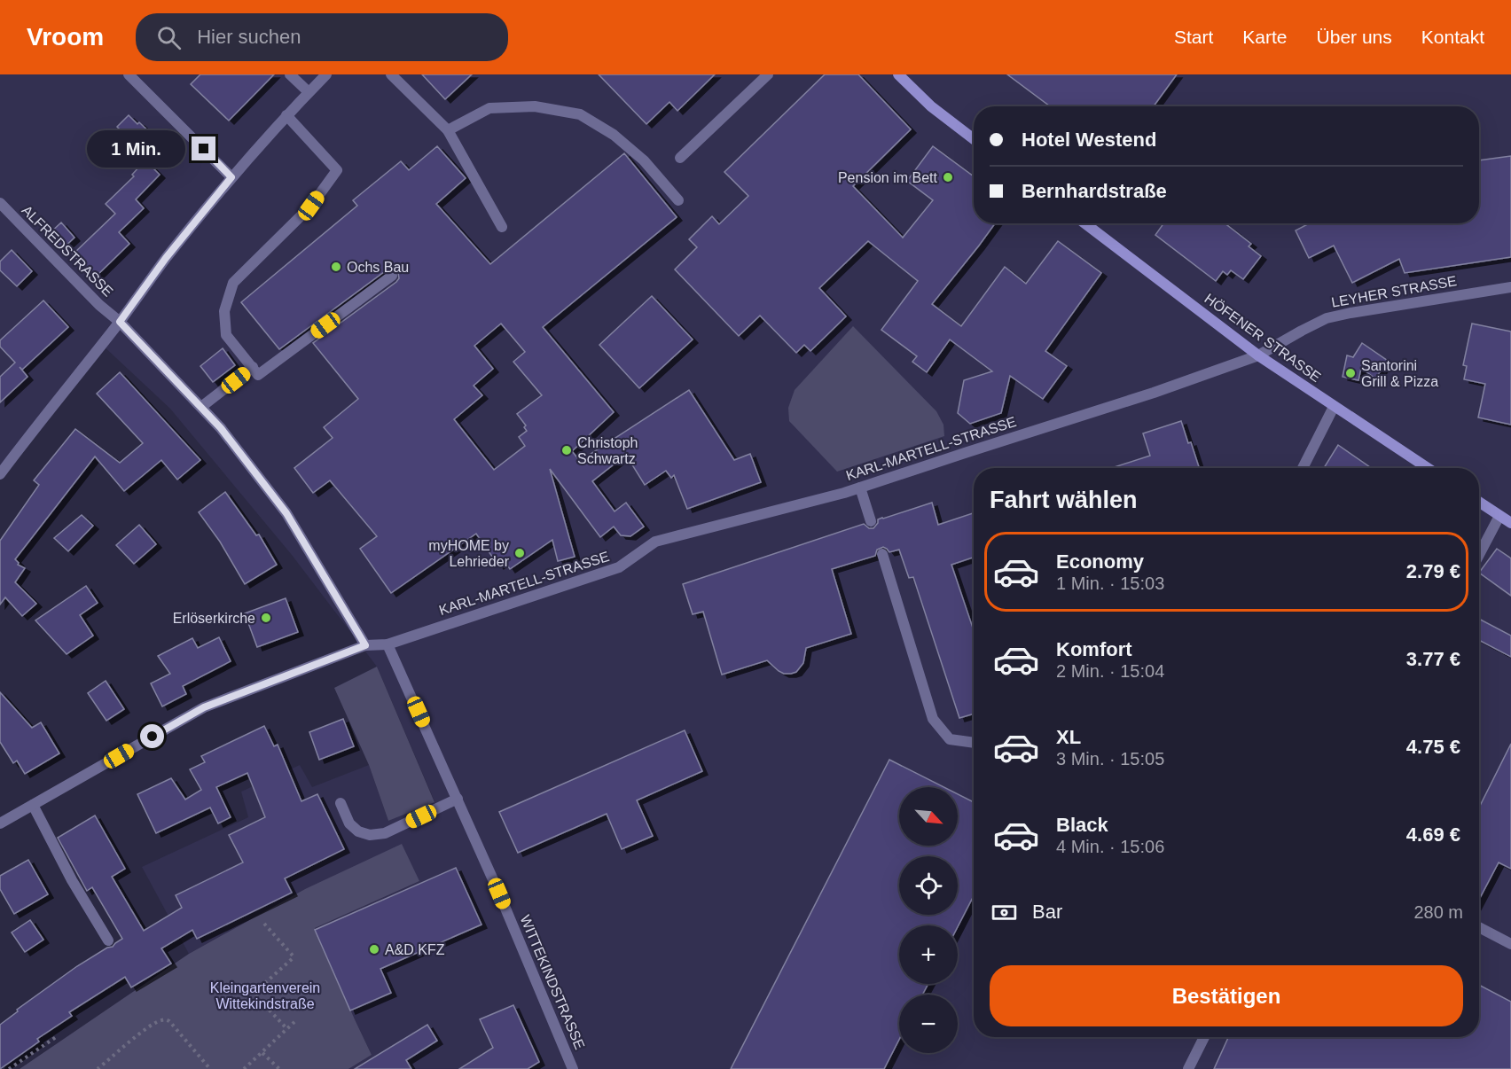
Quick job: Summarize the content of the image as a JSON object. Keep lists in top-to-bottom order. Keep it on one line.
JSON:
{"streets":{"main road":["HÖFENER STRASSE"],"street":["ALFREDSTRASSE","LEYHER STRASSE","KARL-MARTELL-STRASSE","WITTEKINDSTRASSE"]},"crossings":[["ALFREDSTRASSE","KARL-MARTELL-STRASSE"],["LEYHER STRASSE","HÖFENER STRASSE"],["LEYHER STRASSE","KARL-MARTELL-STRASSE"],["HÖFENER STRASSE","KARL-MARTELL-STRASSE"],["KARL-MARTELL-STRASSE","WITTEKINDSTRASSE"]],"parks":["Kleingartenverein Wittekindstraße"],"places":["Pension im Bett","Ochs Bau","Santorini Grill & Pizza","Christoph Schwartz","myHOME by Lehrieder","Erlöserkirche","A&D KFZ"],"north":"bottom right","page":{"header":"Vroom","search":"Hier suchen","nav":["Start","Karte","Über uns","Kontakt"],"banner":["Hotel Westend","Bernhardstraße"],"bubble":"1 Min.","heading":"Fahrt wählen","list":[{"name":"Economy","note":"1 Min. · 15:03","value":"2.79 €"},{"name":"Komfort","note":"2 Min. · 15:04","value":"3.77 €"},{"name":"XL","note":"3 Min. · 15:05","value":"4.75 €"},{"name":"Black","note":"4 Min. · 15:06","value":"4.69 €"}],"map_buttons":["+","−"],"pay":["Bar","280 m"],"buttons":"Bestätigen"}}
